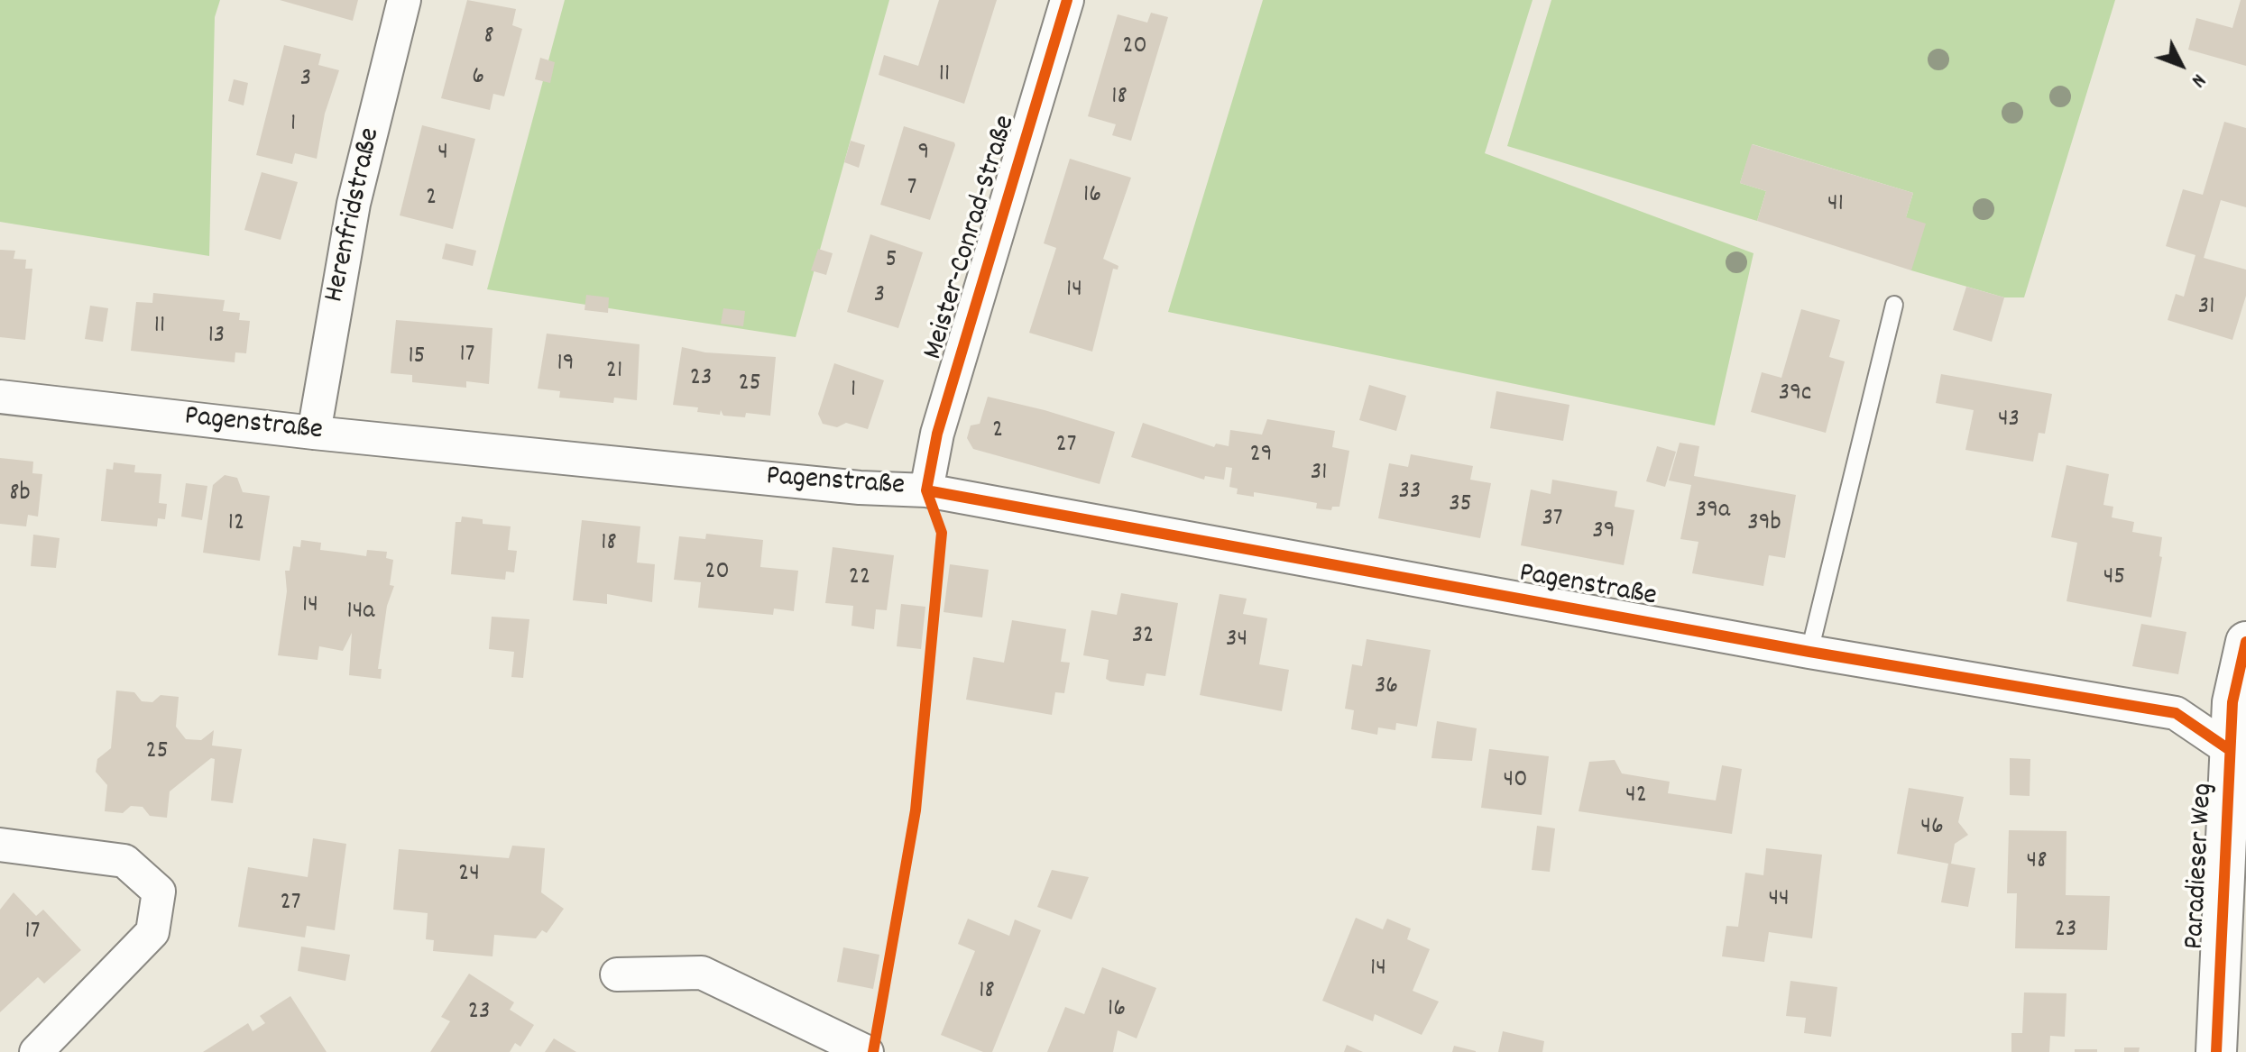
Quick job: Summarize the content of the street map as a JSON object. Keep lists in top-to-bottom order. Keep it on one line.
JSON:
{"streets":{"street":["Herenfridstraße","Meister-Conrad-Straße","Pagenstraße","Paradieser Weg"]},"crossings":[["Herenfridstraße","Pagenstraße"],["Meister-Conrad-Straße","Pagenstraße"],["Pagenstraße","Paradieser Weg"]],"house_numbers":["8","20","11","6","3","18","1","4","9","7","16","2","41","5","14","3","31","11","13","17","15","19","21","23","25","1","39c","43","2","27","29","31","33","8b","35","39a","37","12","39b","39","18","20","22","45","14","14a","32","34","36","25","40","42","46","48","24","44","27","23","17","14","18","16","23"],"north":"bottom right"}
